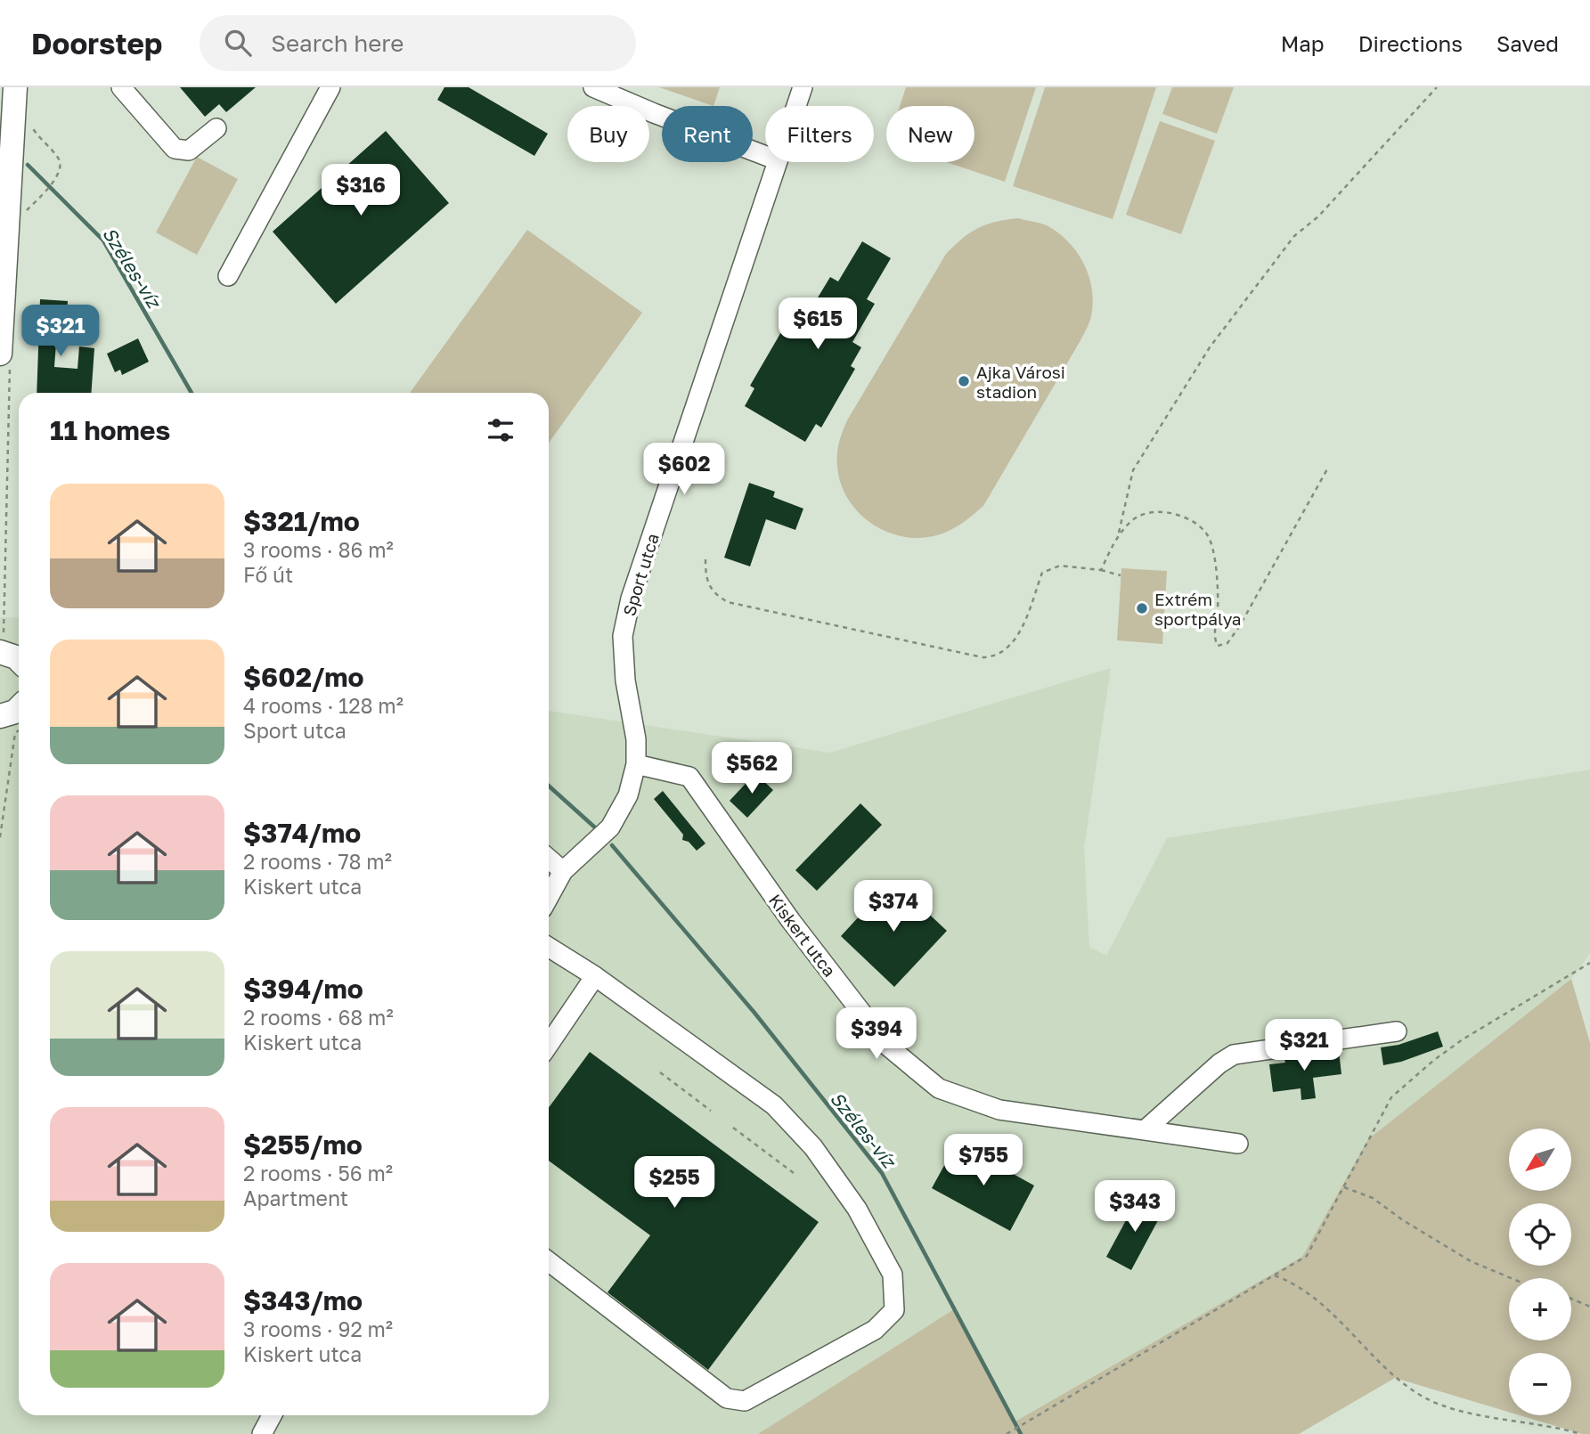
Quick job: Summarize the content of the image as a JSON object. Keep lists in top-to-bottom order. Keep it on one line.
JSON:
{"streets":{"street":["Sport utca","Kiskert utca"]},"crossings":[["Sport utca","Kiskert utca"]],"water":["Széles-víz"],"places":["Ajka Városi stadion","Extrém sportpálya"],"north":"bottom left","page":{"header":"Doorstep","search":"Search here","nav":["Map","Directions","Saved"],"chip":["Buy","Rent","Filters","New"],"price":["$316","$615","$321","$602","$562","$374","$394","$321","$755","$255","$343"],"heading":"11 homes","list":[{"name":"$321/mo","note":"3 rooms · 86 m² · Fő út"},{"name":"$602/mo","note":"4 rooms · 128 m² · Sport utca"},{"name":"$374/mo","note":"2 rooms · 78 m² · Kiskert utca"},{"name":"$394/mo","note":"2 rooms · 68 m² · Kiskert utca"},{"name":"$255/mo","note":"2 rooms · 56 m² · Apartment"},{"name":"$343/mo","note":"3 rooms · 92 m² · Kiskert utca"}],"map_buttons":["+","−"]}}
